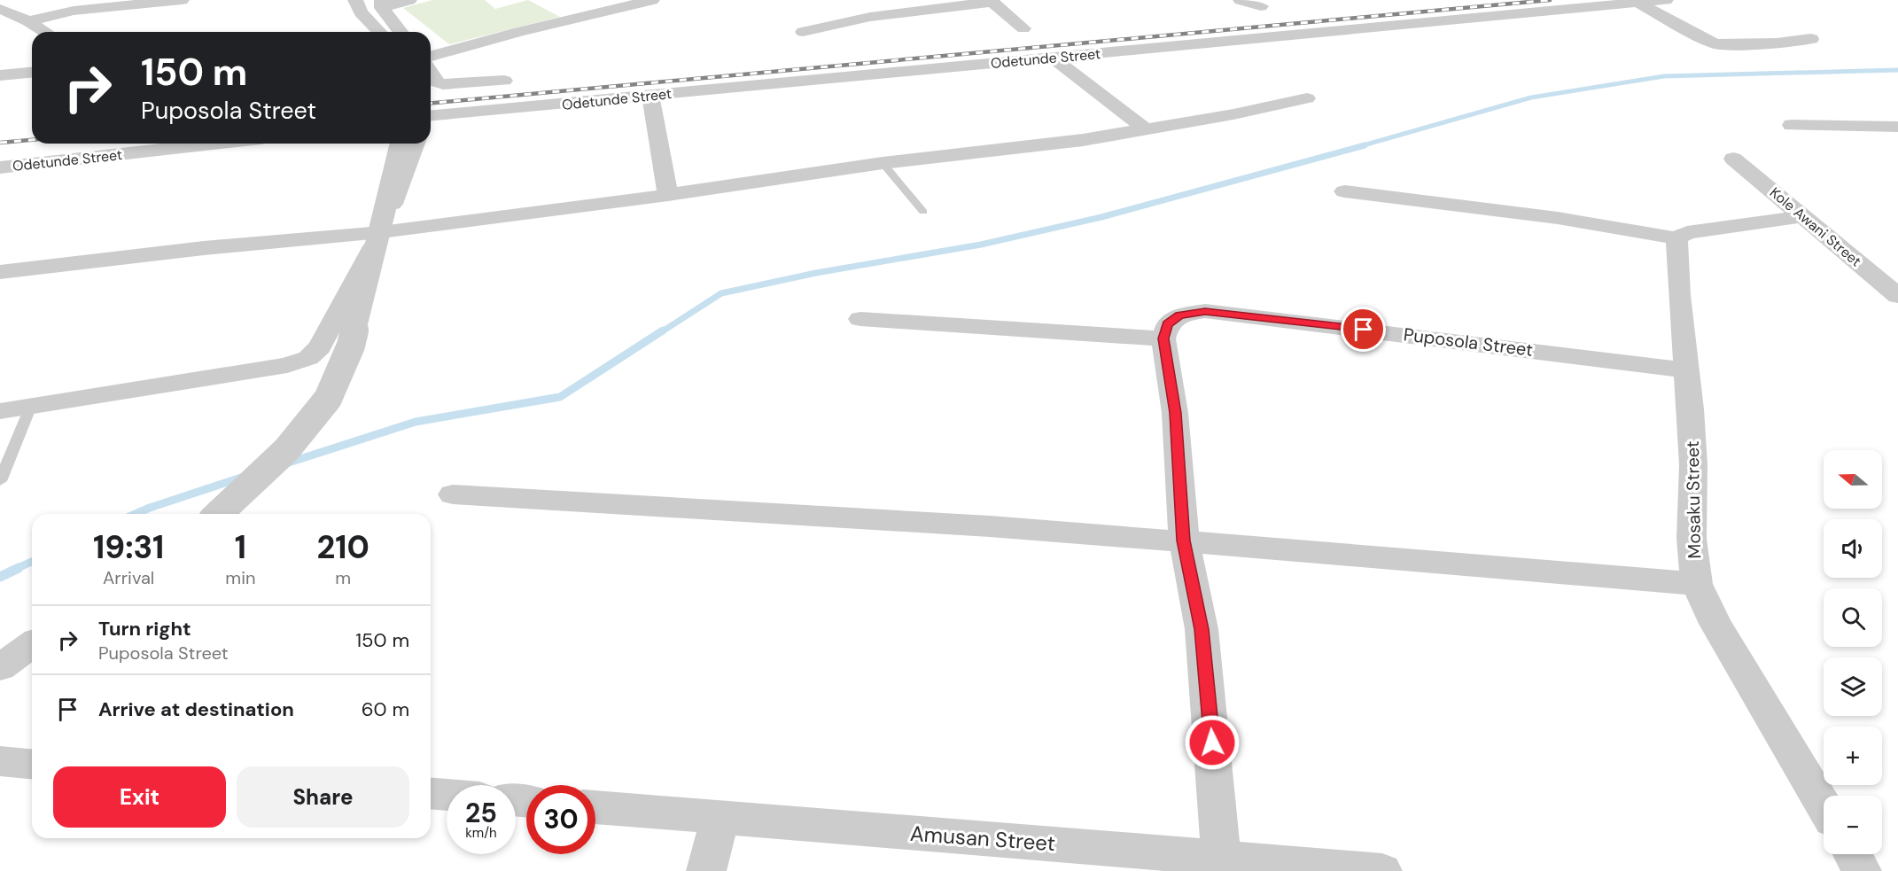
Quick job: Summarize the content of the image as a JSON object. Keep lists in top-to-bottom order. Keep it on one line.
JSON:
{"streets":{"street":["Odetunde Street","Kole Awani Street","Puposola Street","Mosaku Street","Amusan Street"]},"crossings":[["Puposola Street","Mosaku Street"]],"north":"left","page":{"turn":["150 m","Puposola Street"],"map_buttons":["+","−"],"eta":["19:31","Arrival","1","min","210","m"],"list":[{"name":"Turn right","note":"Puposola Street","value":"150 m"},{"name":"Arrive at destination","value":"60 m"}],"buttons":["Exit","Share"],"speed":"25 km/h","limit":"30"}}
